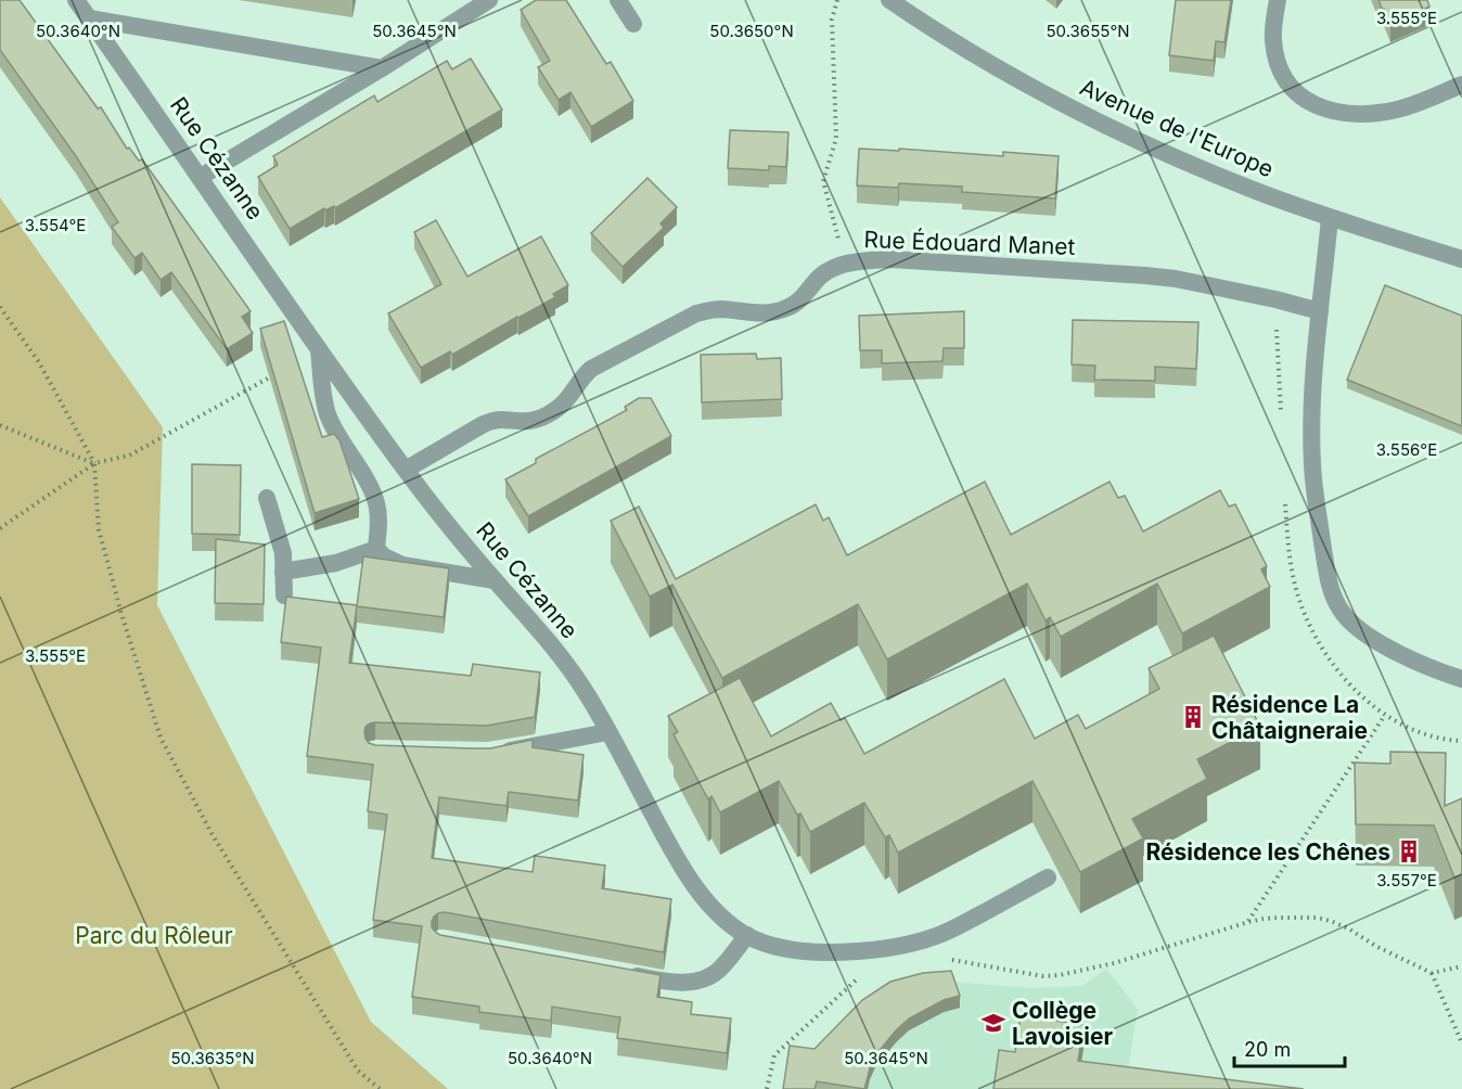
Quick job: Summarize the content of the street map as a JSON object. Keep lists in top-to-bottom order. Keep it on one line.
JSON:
{"streets":{"street":["Avenue de l'Europe","Rue Cézanne","Rue Édouard Manet"]},"crossings":[["Rue Cézanne","Rue Édouard Manet"]],"parks":["Parc du Rôleur"],"places":{"building":["Résidence La Châtaigneraie","Résidence les Chênes"],"school or university":["Collège Lavoisier"]},"scale_bar":"20 m","coordinates":["3.555°E","50.3640°N","50.3645°N","50.3650°N","50.3655°N","3.554°E","3.556°E","3.557°E","50.3635°N"]}
